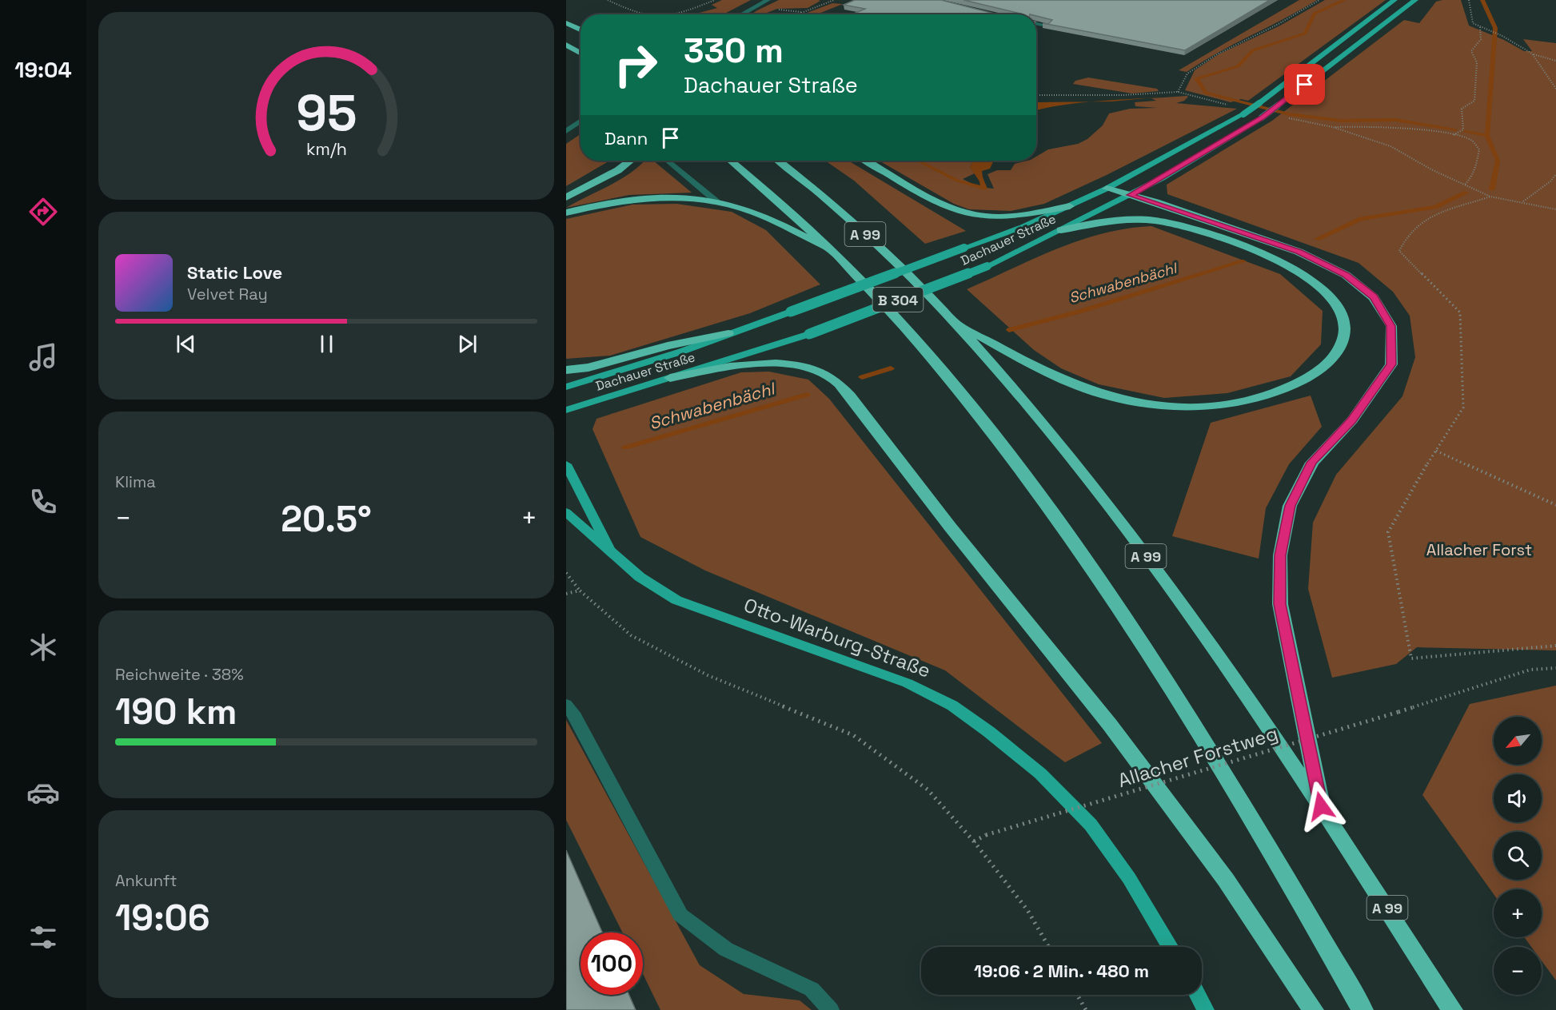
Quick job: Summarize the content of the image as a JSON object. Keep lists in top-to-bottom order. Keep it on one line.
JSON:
{"streets":{"highway":["A 99"],"main road":["Dachauer Straße","B 304","Otto-Warburg-Straße"],"path":["Allacher Forstweg"]},"water":["Schwabenbächl"],"parks":["Allacher Forst"],"north":"bottom left","page":{"tabs":"19:04","turn":["330 m","Dachauer Straße"],"then":"Dann","song":["Static Love","Velvet Ray"],"tile":["Klima",["Reichweite · 38%","190 km"],["Ankunft","19:06"]],"heat":["−","20.5°","+"],"map_buttons":["+","−"],"limit":"100","trip":"19:06 · 2 Min. · 480 m","gauge":["95","km/h"]}}
